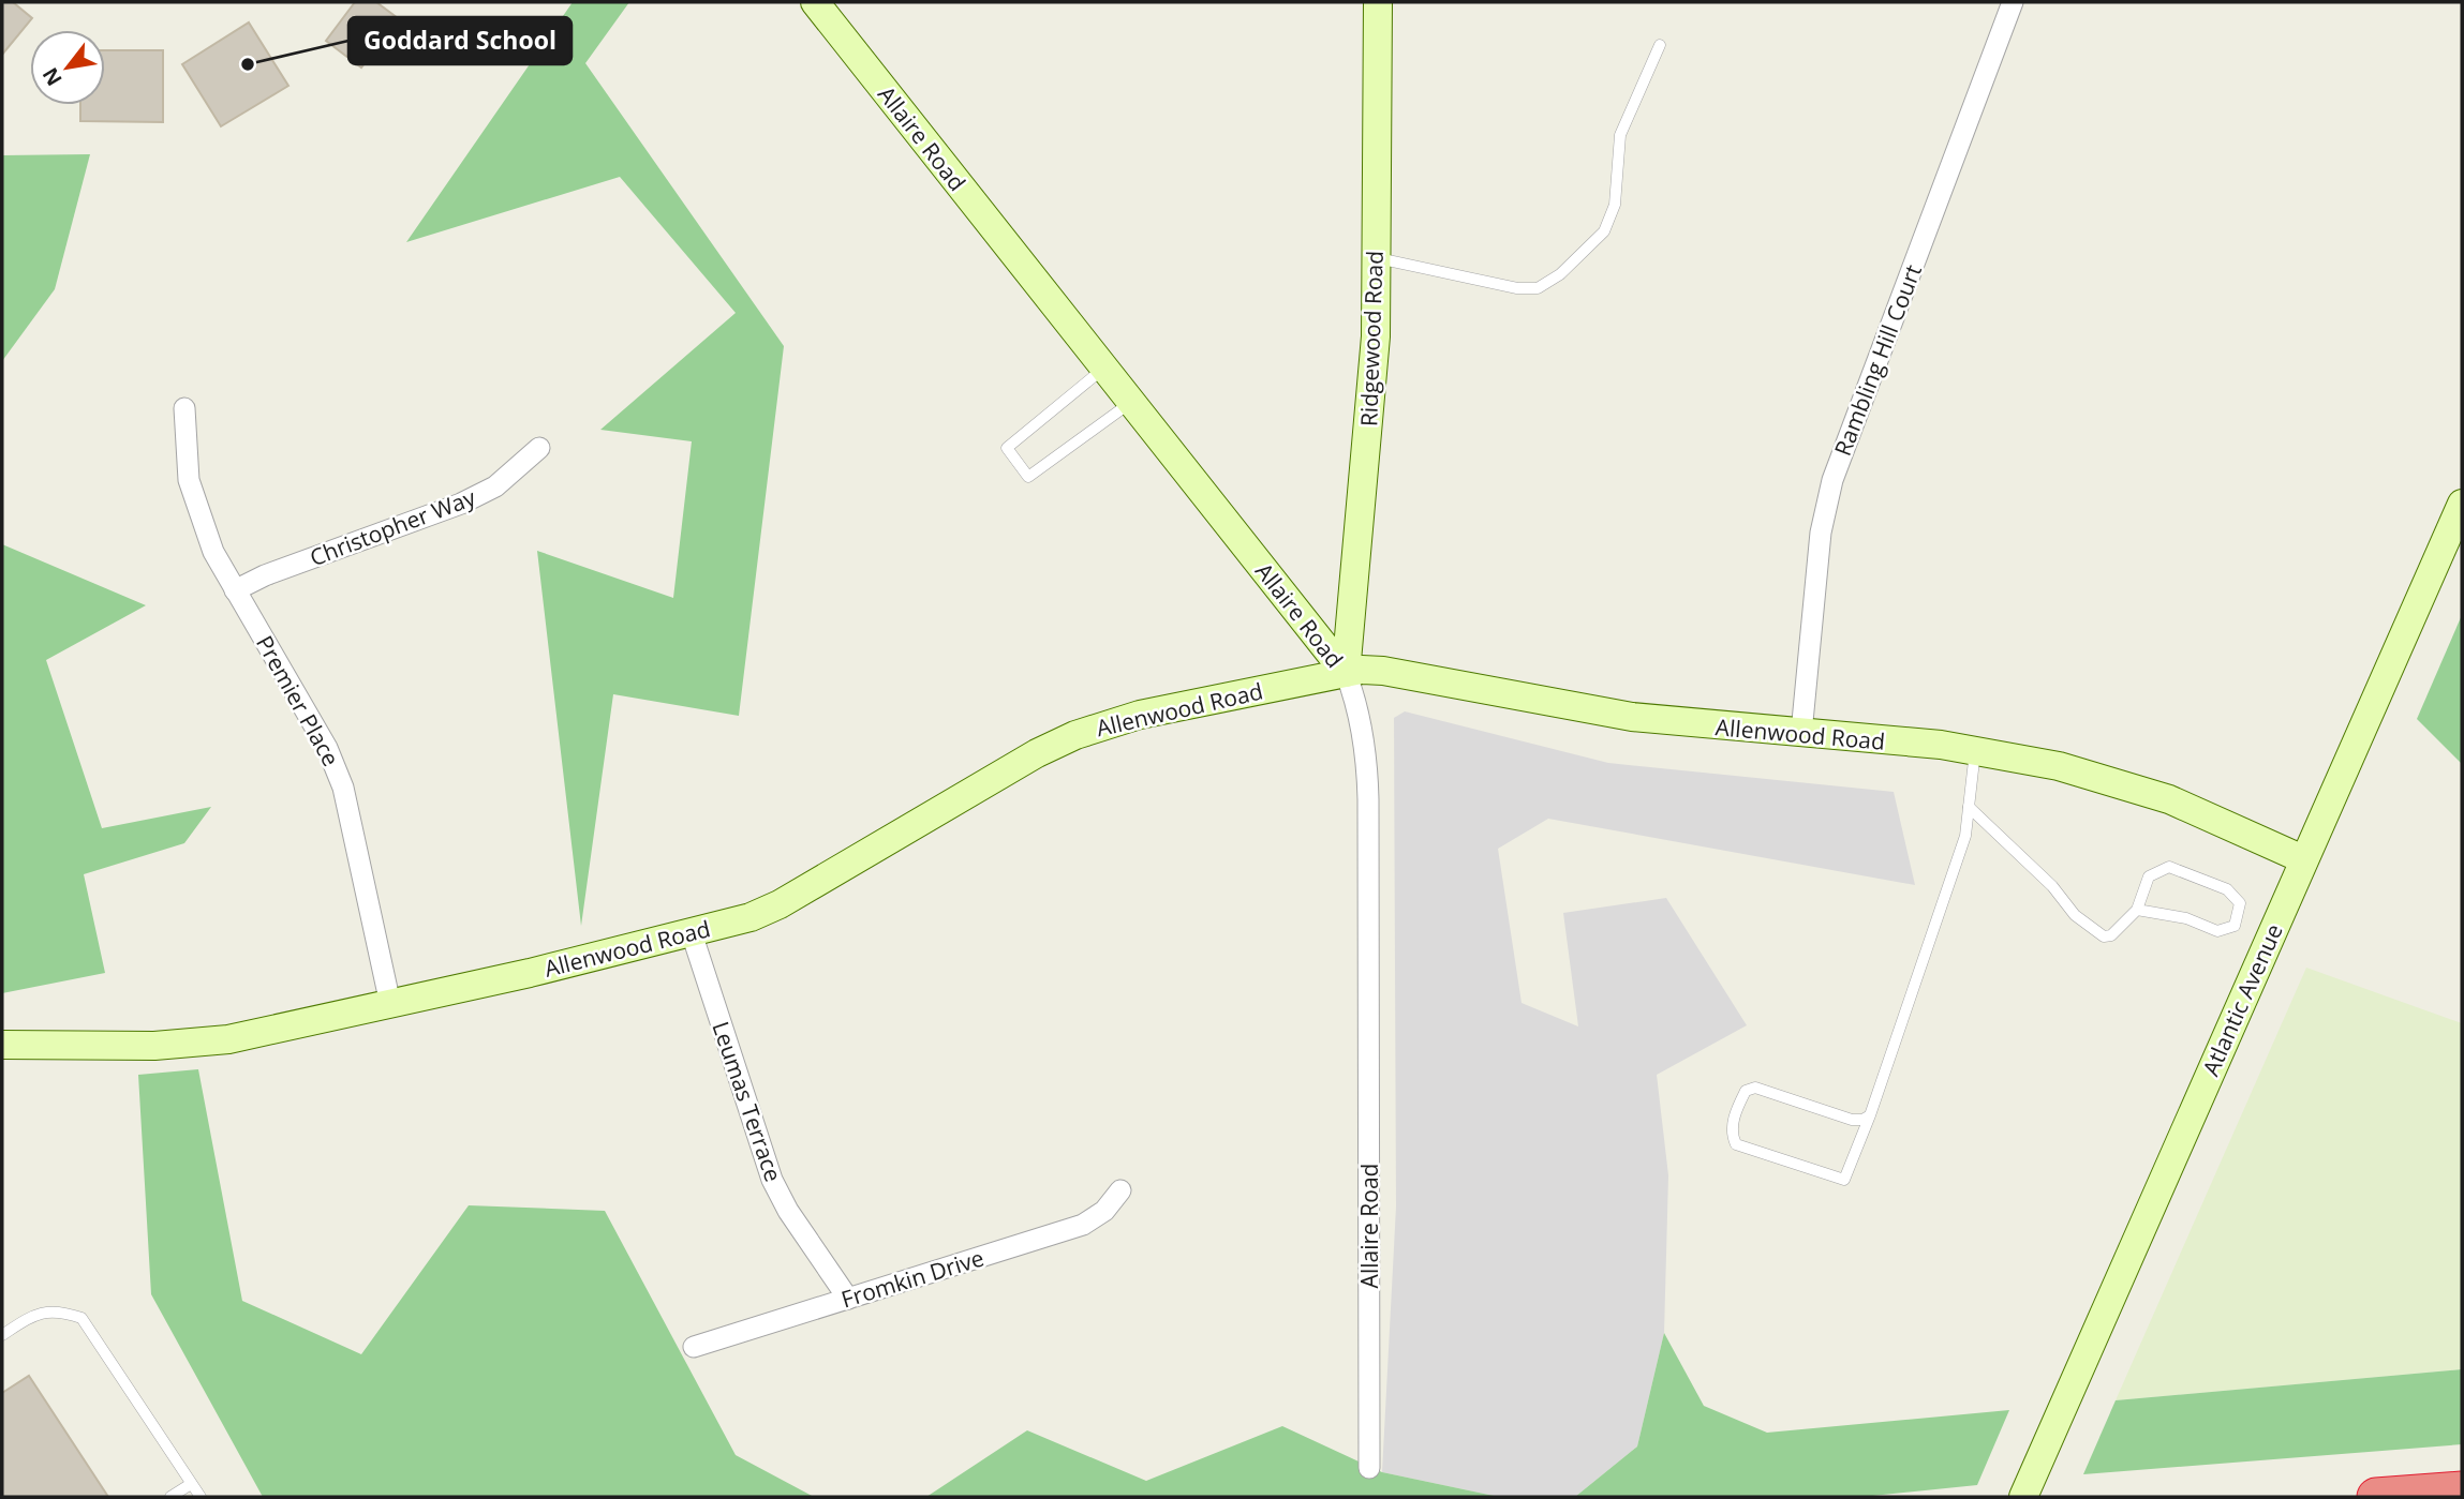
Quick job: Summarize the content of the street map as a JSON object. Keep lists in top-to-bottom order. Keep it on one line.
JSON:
{"streets":{"main road":["Allaire Road","Ridgewood Road","Allenwood Road","Atlantic Avenue"],"street":["Rambling Hill Court","Christopher Way","Premier Place","Leumas Terrace","Fromkin Drive"]},"crossings":[["Allaire Road","Ridgewood Road"],["Allaire Road","Allenwood Road"],["Ridgewood Road","Allenwood Road"],["Rambling Hill Court","Allenwood Road"],["Christopher Way","Premier Place"],["Premier Place","Allenwood Road"],["Allenwood Road","Atlantic Avenue"],["Allenwood Road","Leumas Terrace"],["Leumas Terrace","Fromkin Drive"]],"places":["Goddard School"],"north":"bottom left"}
